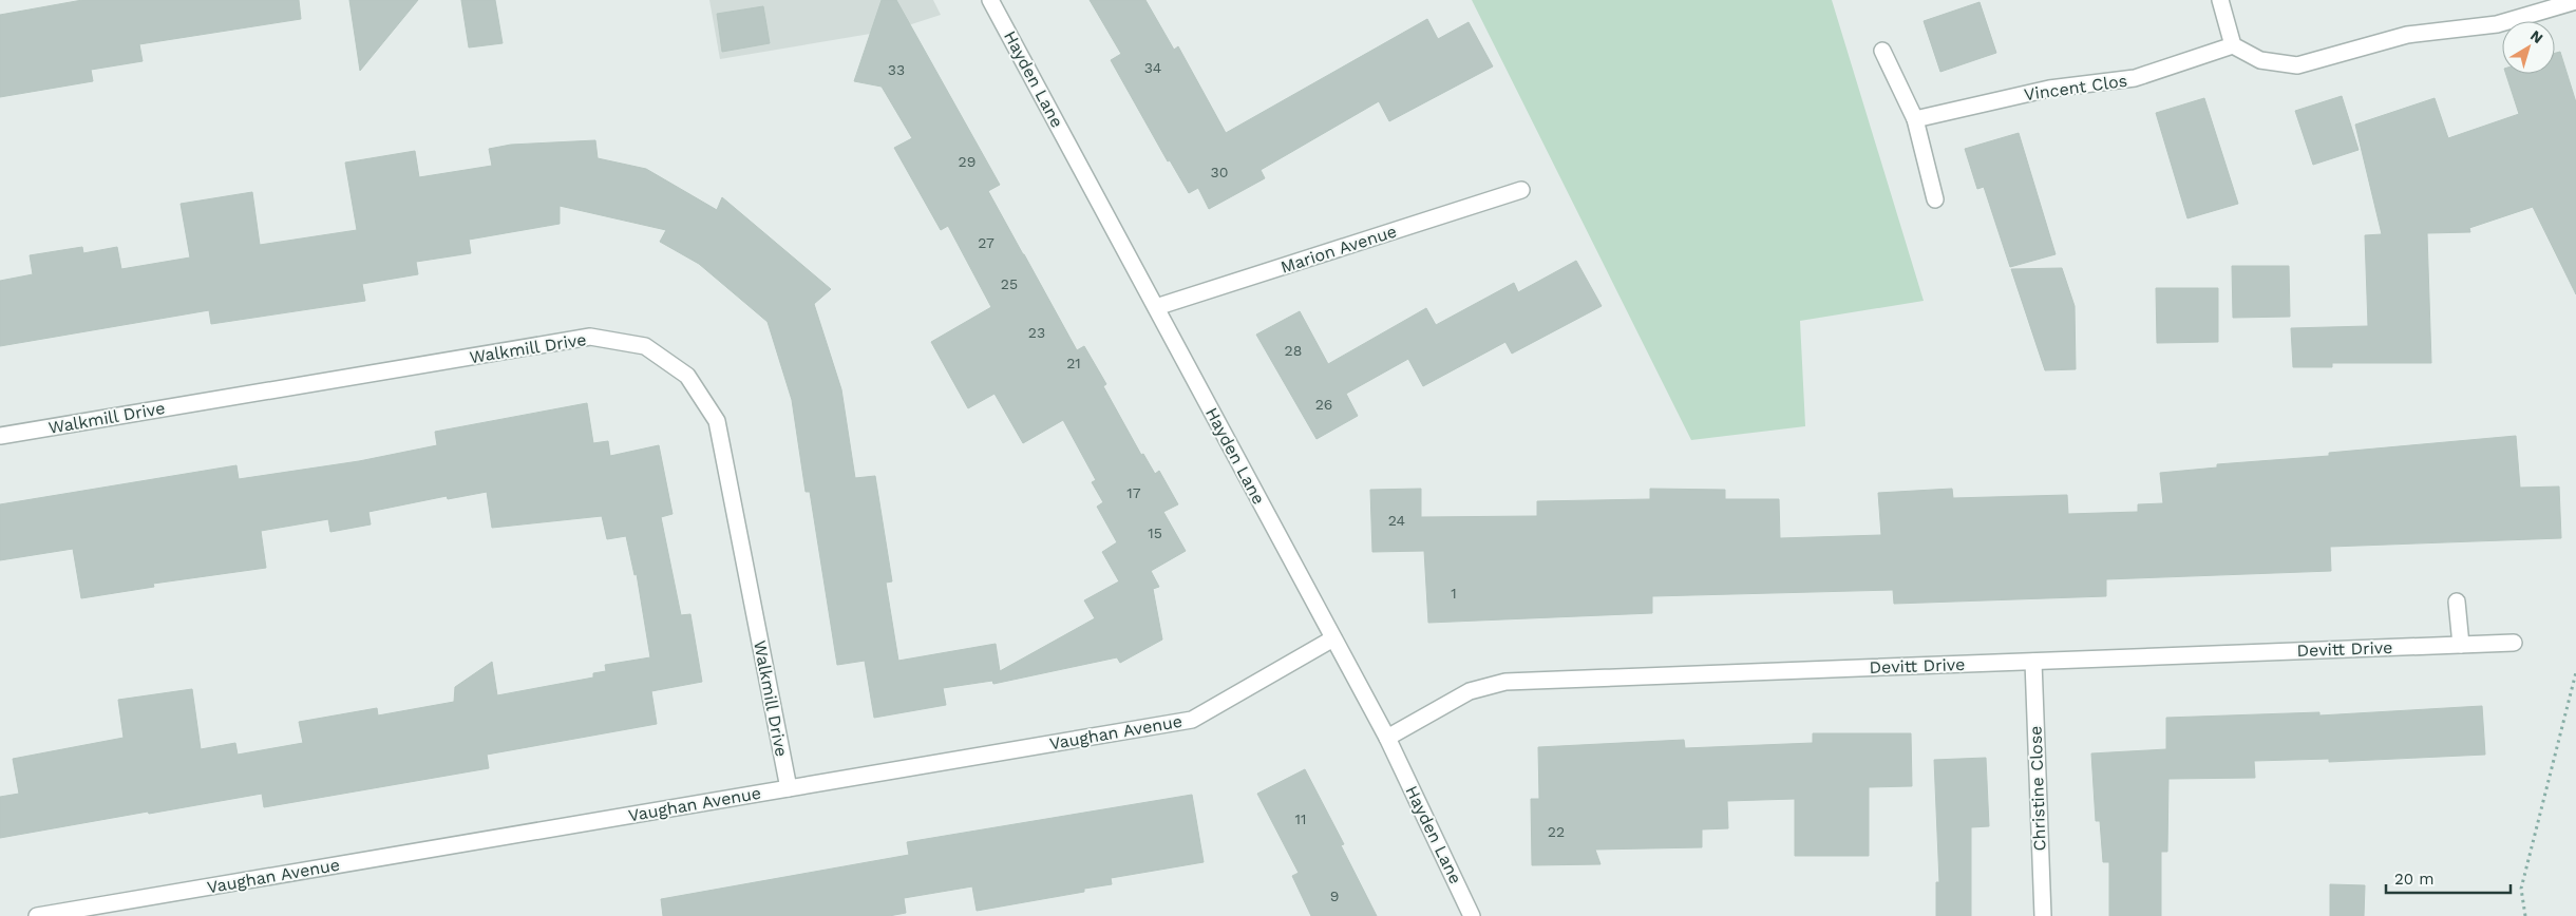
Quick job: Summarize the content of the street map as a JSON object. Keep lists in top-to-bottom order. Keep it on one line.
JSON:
{"streets":{"street":["Hayden Lane","Vincent Clos","Marion Avenue","Walkmill Drive","Devitt Drive","Vaughan Avenue","Christine Close"]},"crossings":[["Hayden Lane","Marion Avenue"],["Hayden Lane","Devitt Drive"],["Hayden Lane","Vaughan Avenue"],["Walkmill Drive","Vaughan Avenue"],["Devitt Drive","Christine Close"]],"house_numbers":["34","33","29","30","27","25","23","28","21","26","17","24","15","1","11","22","9"],"scale_bar":"20 m","north":"top right"}
